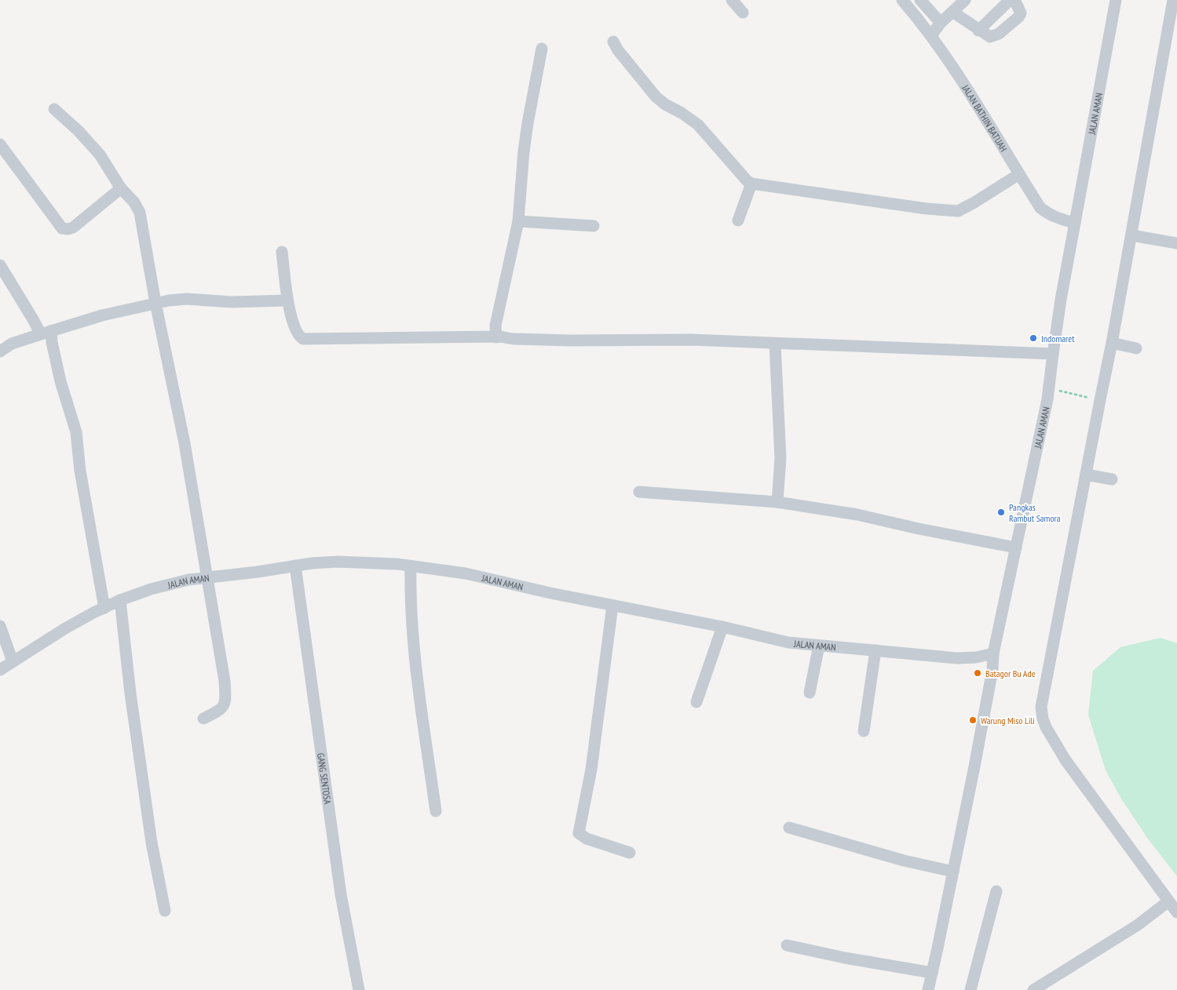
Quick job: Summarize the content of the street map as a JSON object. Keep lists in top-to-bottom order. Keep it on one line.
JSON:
{"streets":{"street":["JALAN AMAN","JALAN BATHIN BATUAH","GANG SENTOSA"]},"crossings":[["JALAN AMAN","JALAN BATHIN BATUAH"],["JALAN AMAN","GANG SENTOSA"]],"places":["Indomaret","Pangkas Rambut Samora","Batagor Bu Ade","Warung Miso Lili"]}
